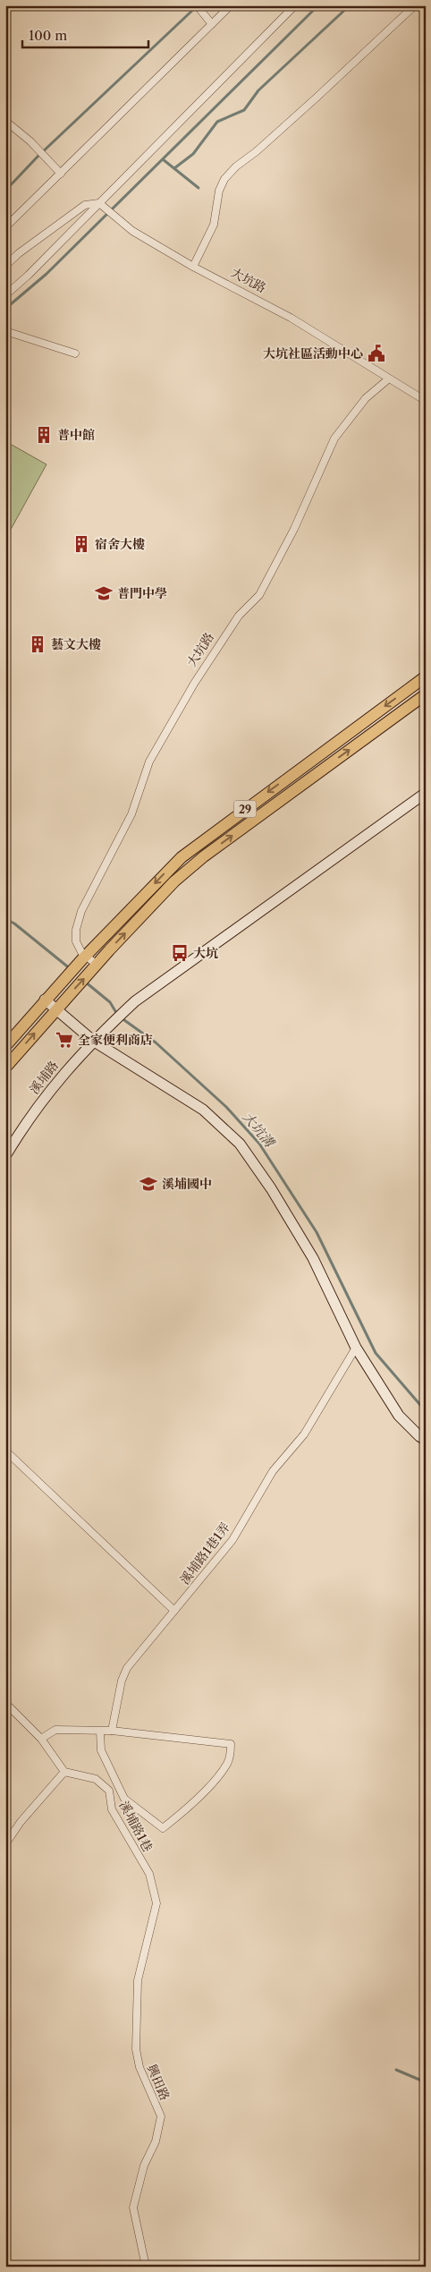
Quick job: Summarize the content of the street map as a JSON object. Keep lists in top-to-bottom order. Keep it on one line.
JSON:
{"streets":{"main road":["29"],"street":["大坑路","溪埔路","溪埔路1巷1弄","溪埔路1巷","興田路"]},"crossings":[["大坑路","29"],["溪埔路1巷","興田路"]],"water":["大坑溝"],"places":{"public building":["大坑社區活動中心"],"building":["普中館","宿舍大樓","藝文大樓"],"school or university":["普門中學","溪埔國中"],"bus stop":["大坑"],"supermarket":["全家便利商店"]},"scale_bar":"100 m"}
